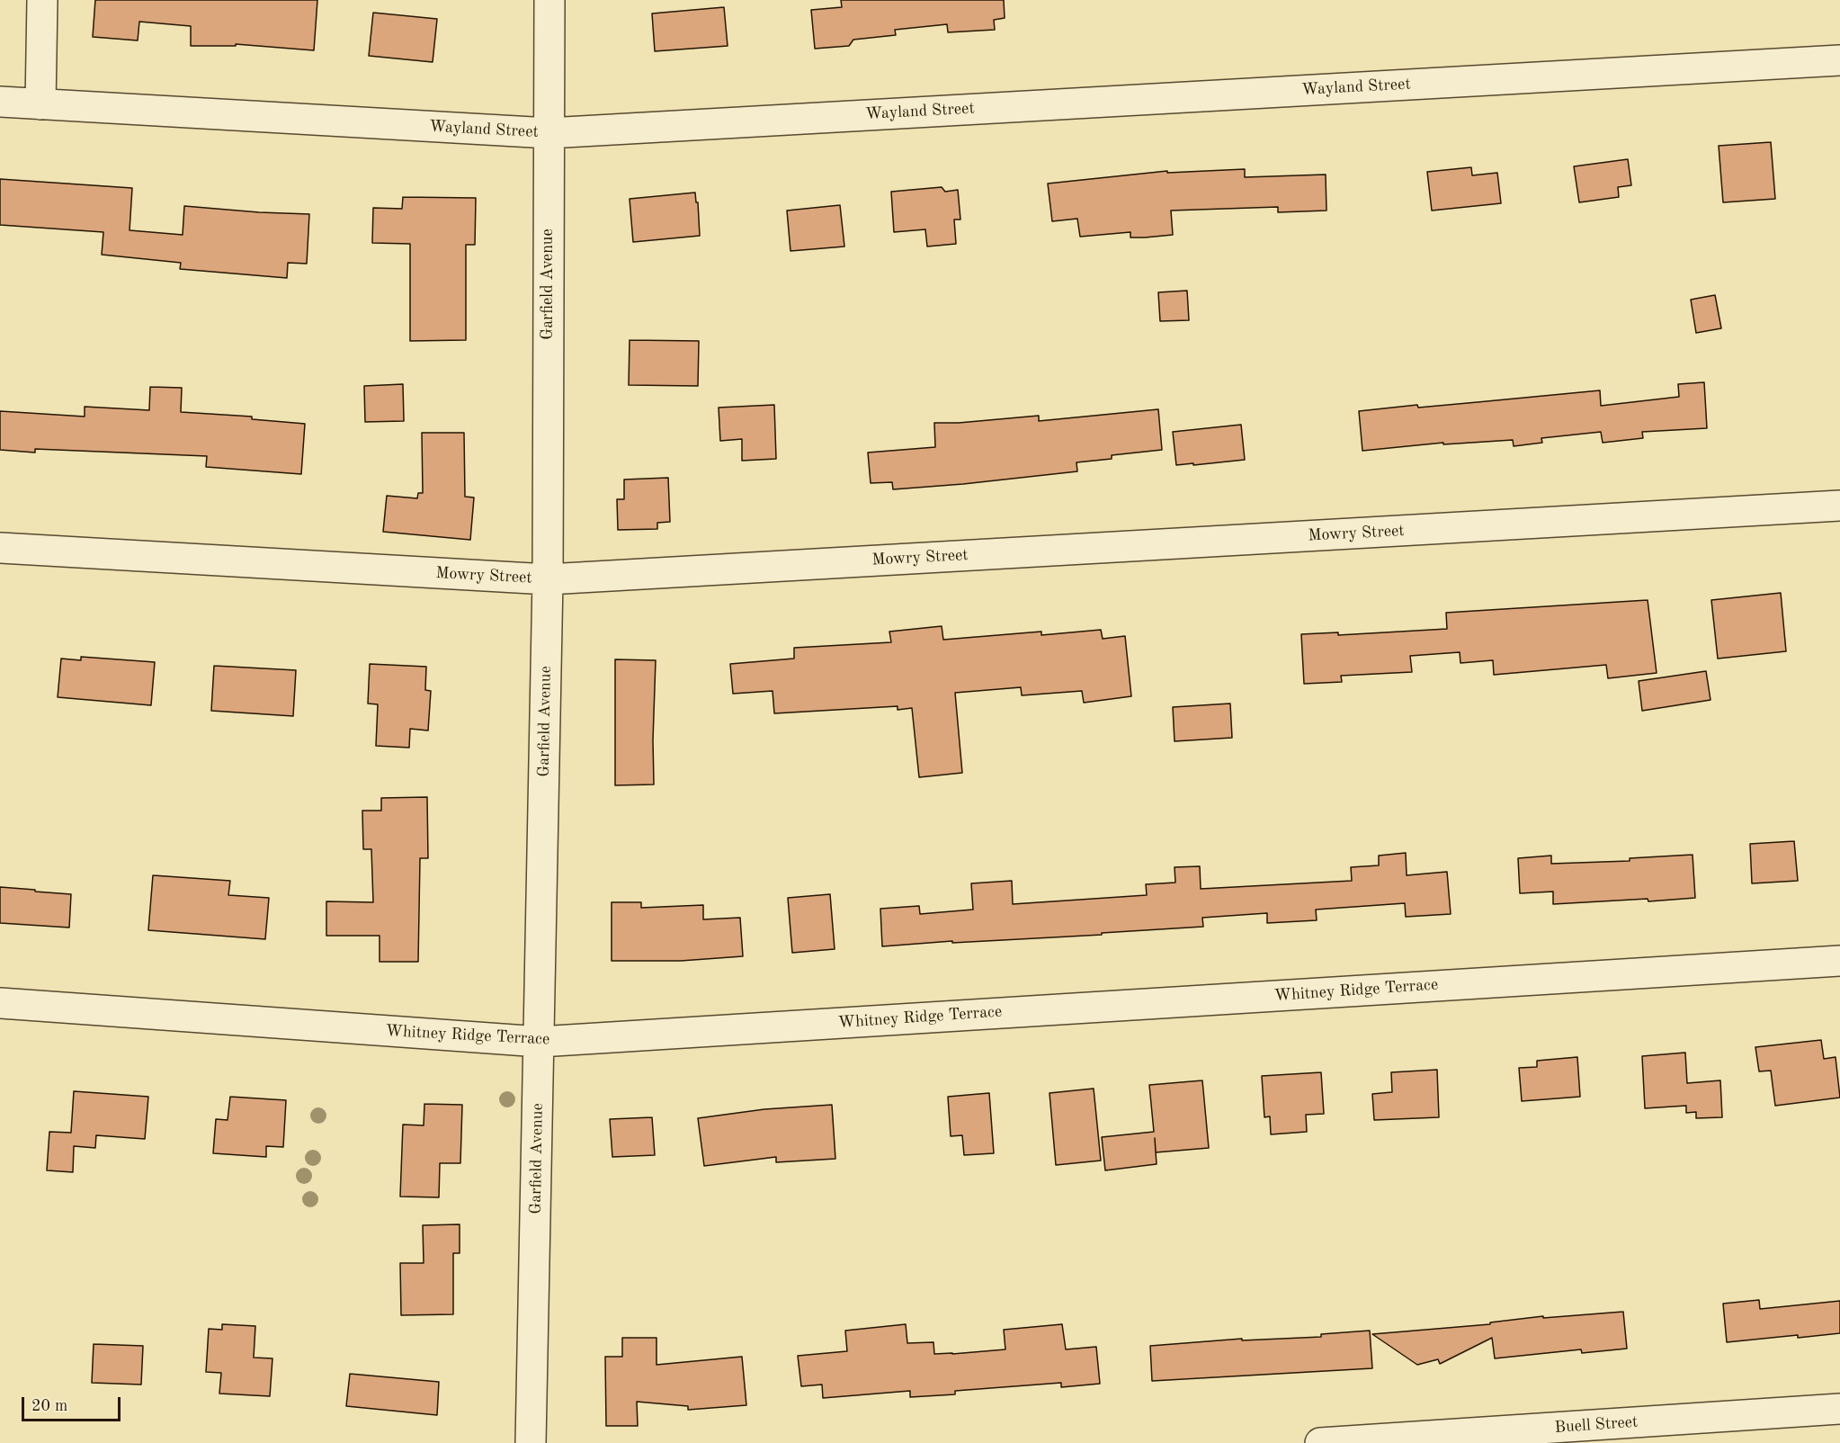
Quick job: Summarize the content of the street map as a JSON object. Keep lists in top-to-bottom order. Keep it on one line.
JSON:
{"streets":{"street":["Wayland Street","Garfield Avenue","Mowry Street","Whitney Ridge Terrace","Buell Street"]},"crossings":[["Wayland Street","Garfield Avenue"],["Garfield Avenue","Mowry Street"],["Garfield Avenue","Whitney Ridge Terrace"]],"scale_bar":"20 m"}
